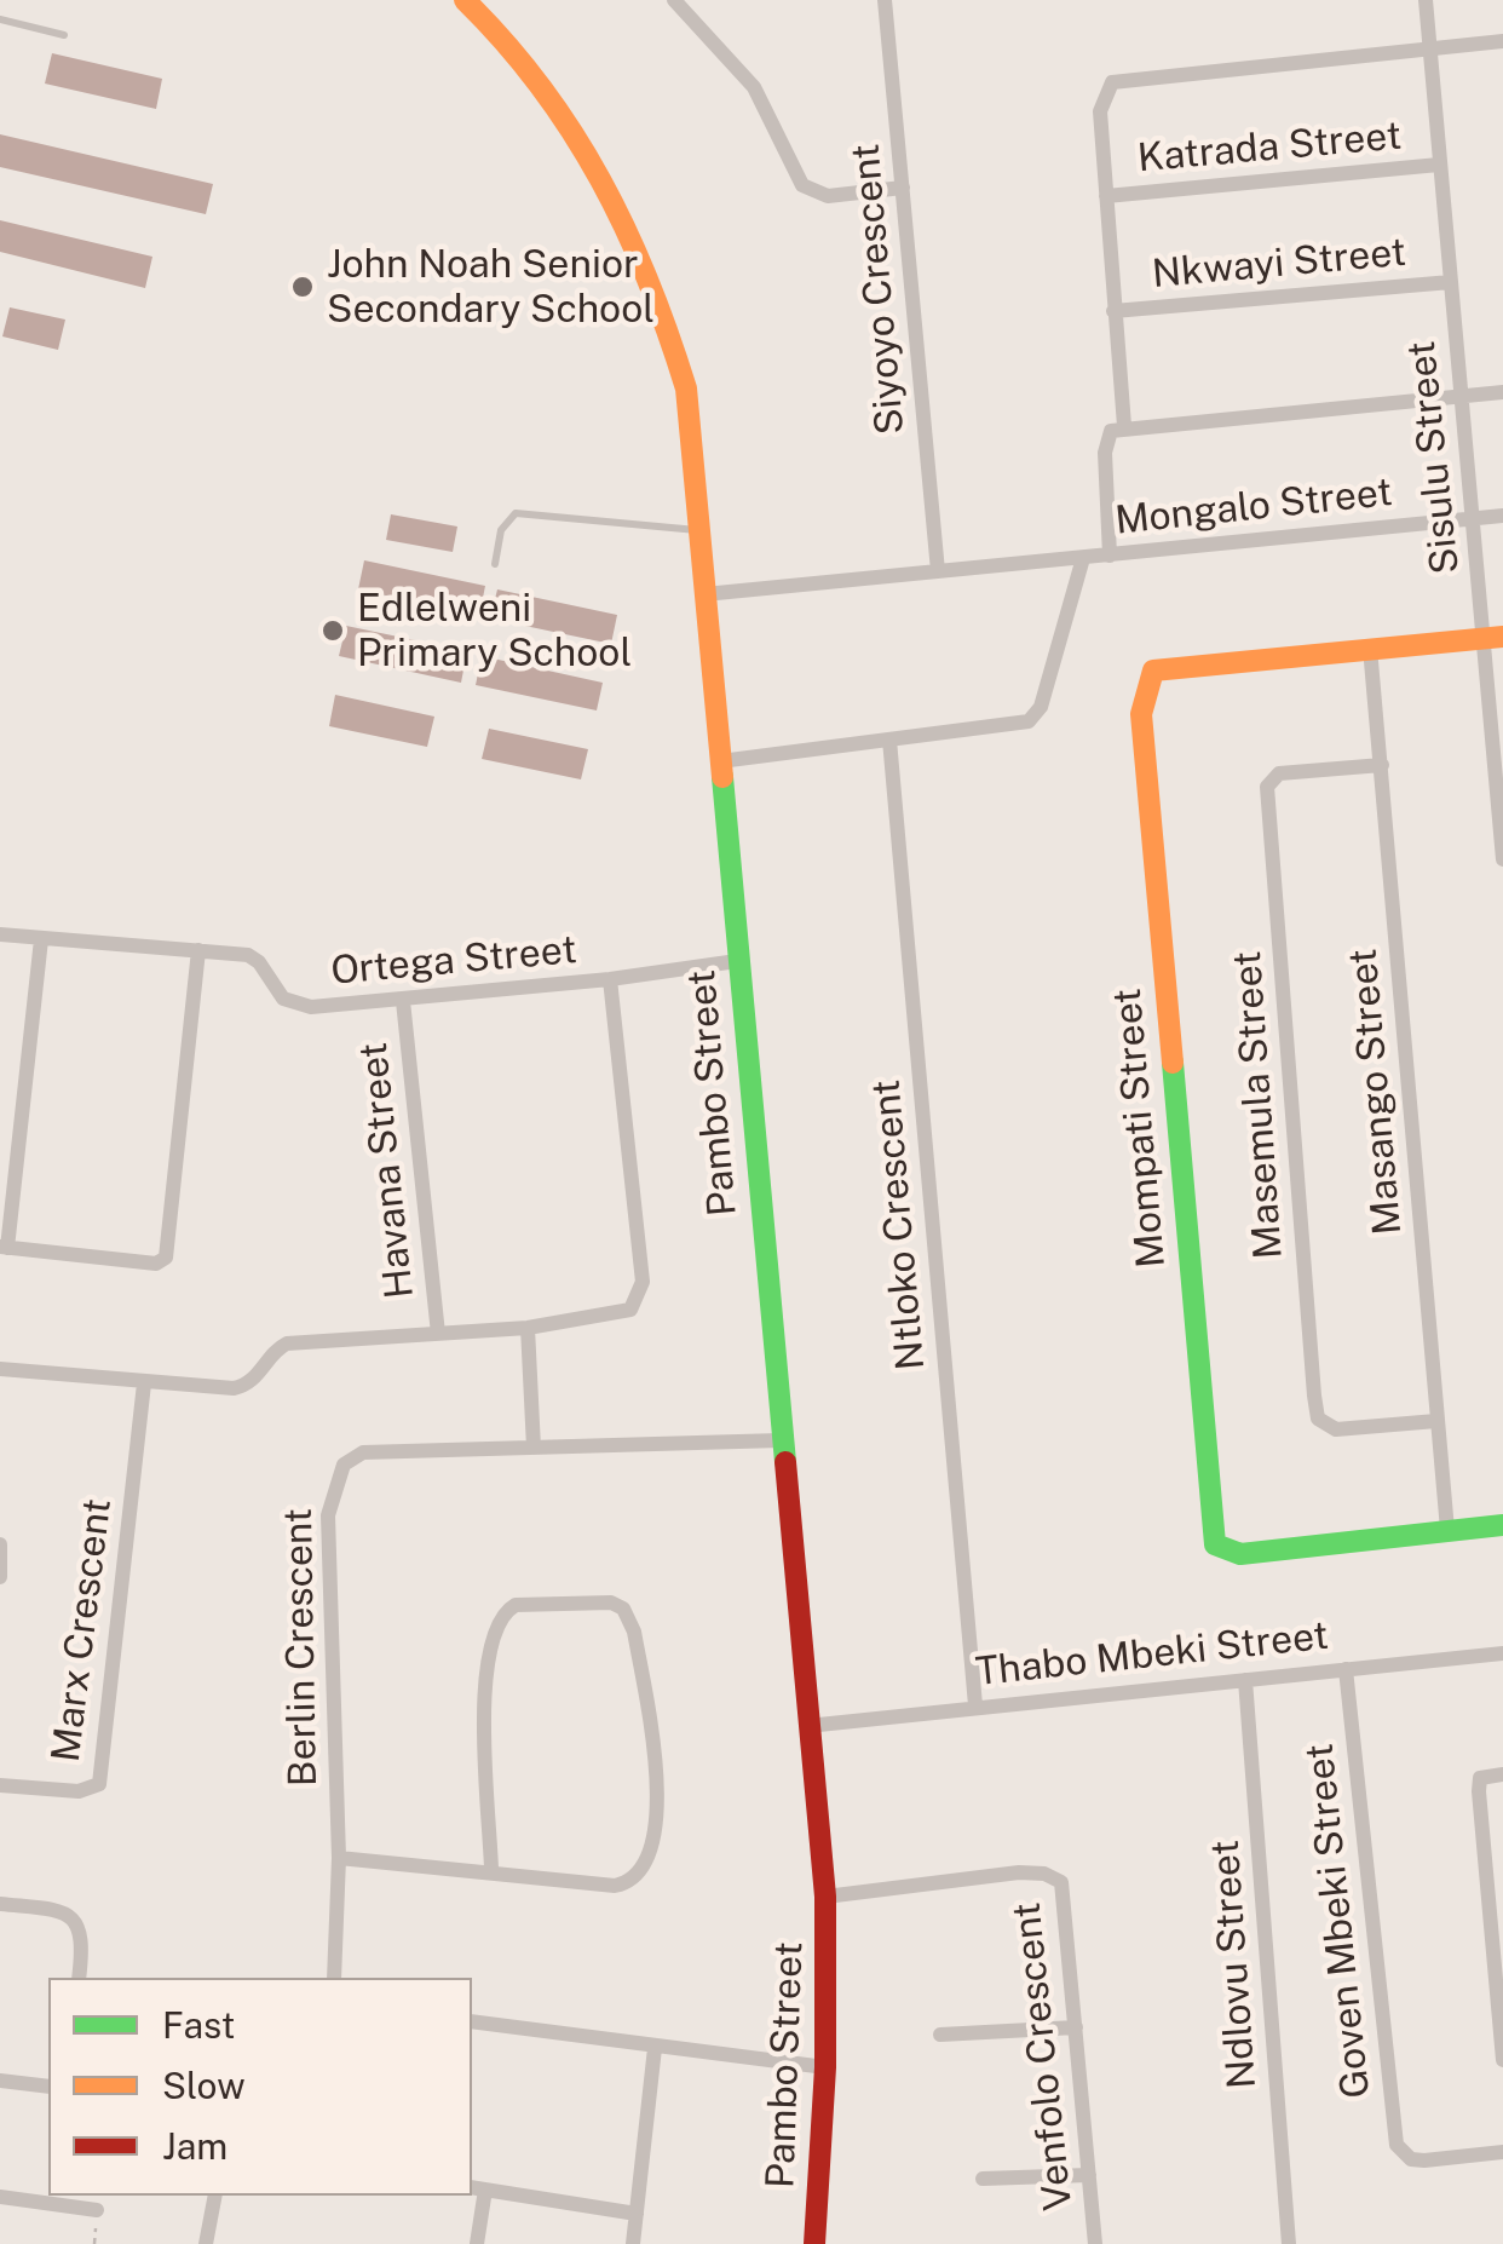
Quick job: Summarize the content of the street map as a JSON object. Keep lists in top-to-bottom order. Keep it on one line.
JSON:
{"streets":{"street":["Katrada Street","Nkwayi Street","Siyoyo Crescent","Sisulu Street","Mongalo Street","Ortega Street","Masango Street","Pambo Street","Masemula Street","Mompati Street","Havana Street","Ntloko Crescent","Marx Crescent","Berlin Crescent","Thabo Mbeki Street","Goven Mbeki Street","Ndlovu Street","Venfolo Crescent"]},"crossings":[["Katrada Street","Sisulu Street"],["Nkwayi Street","Sisulu Street"],["Sisulu Street","Mongalo Street"],["Ortega Street","Pambo Street"],["Ortega Street","Havana Street"],["Masango Street","Masemula Street"],["Masango Street","Mompati Street"],["Pambo Street","Berlin Crescent"],["Pambo Street","Thabo Mbeki Street"],["Pambo Street","Venfolo Crescent"],["Ntloko Crescent","Thabo Mbeki Street"],["Thabo Mbeki Street","Goven Mbeki Street"],["Thabo Mbeki Street","Ndlovu Street"]],"places":["John Noah Senior Secondary School","Edlelweni Primary School"],"legend":["Fast","Slow","Jam"]}
